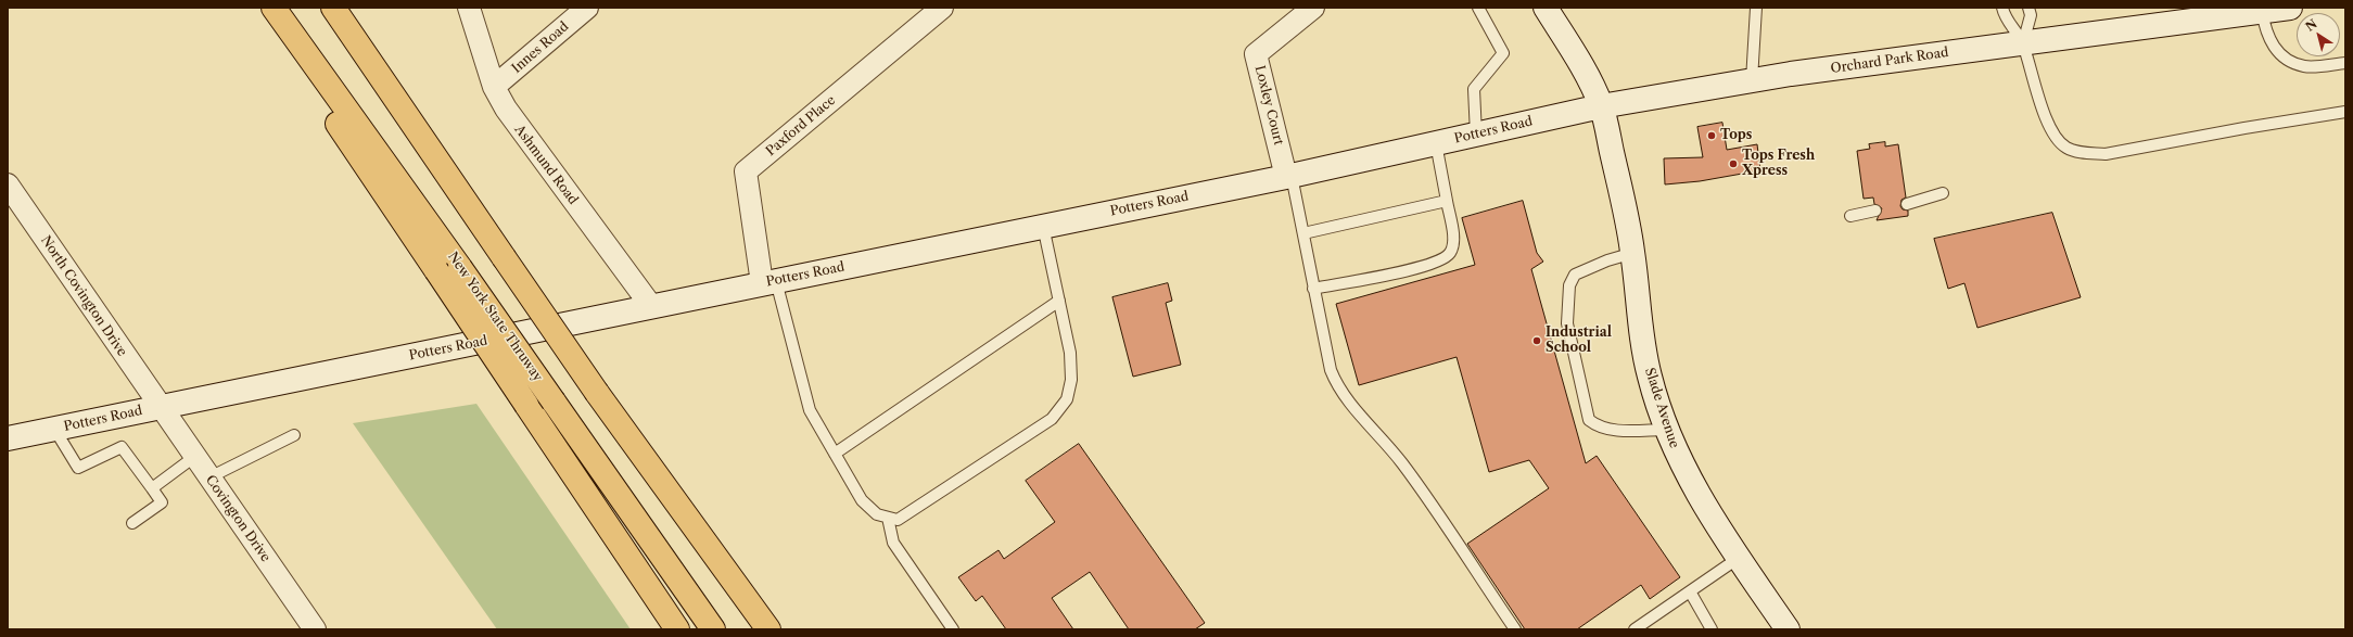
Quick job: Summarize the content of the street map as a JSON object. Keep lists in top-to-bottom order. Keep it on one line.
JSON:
{"streets":{"highway":["New York State Thruway"],"street":["Innes Road","Orchard Park Road","Loxley Court","Paxford Place","Potters Road","Ashmund Road","North Covington Drive","Slade Avenue","Covington Drive"]},"crossings":[["Innes Road","Ashmund Road"],["Orchard Park Road","Potters Road"],["Orchard Park Road","Slade Avenue"],["Loxley Court","Potters Road"],["Paxford Place","Potters Road"],["Potters Road","Ashmund Road"],["Potters Road","North Covington Drive"],["Potters Road","Slade Avenue"],["Potters Road","Covington Drive"],["North Covington Drive","Covington Drive"]],"places":["Tops","Tops Fresh Xpress","Industrial School"],"north":"top left"}
